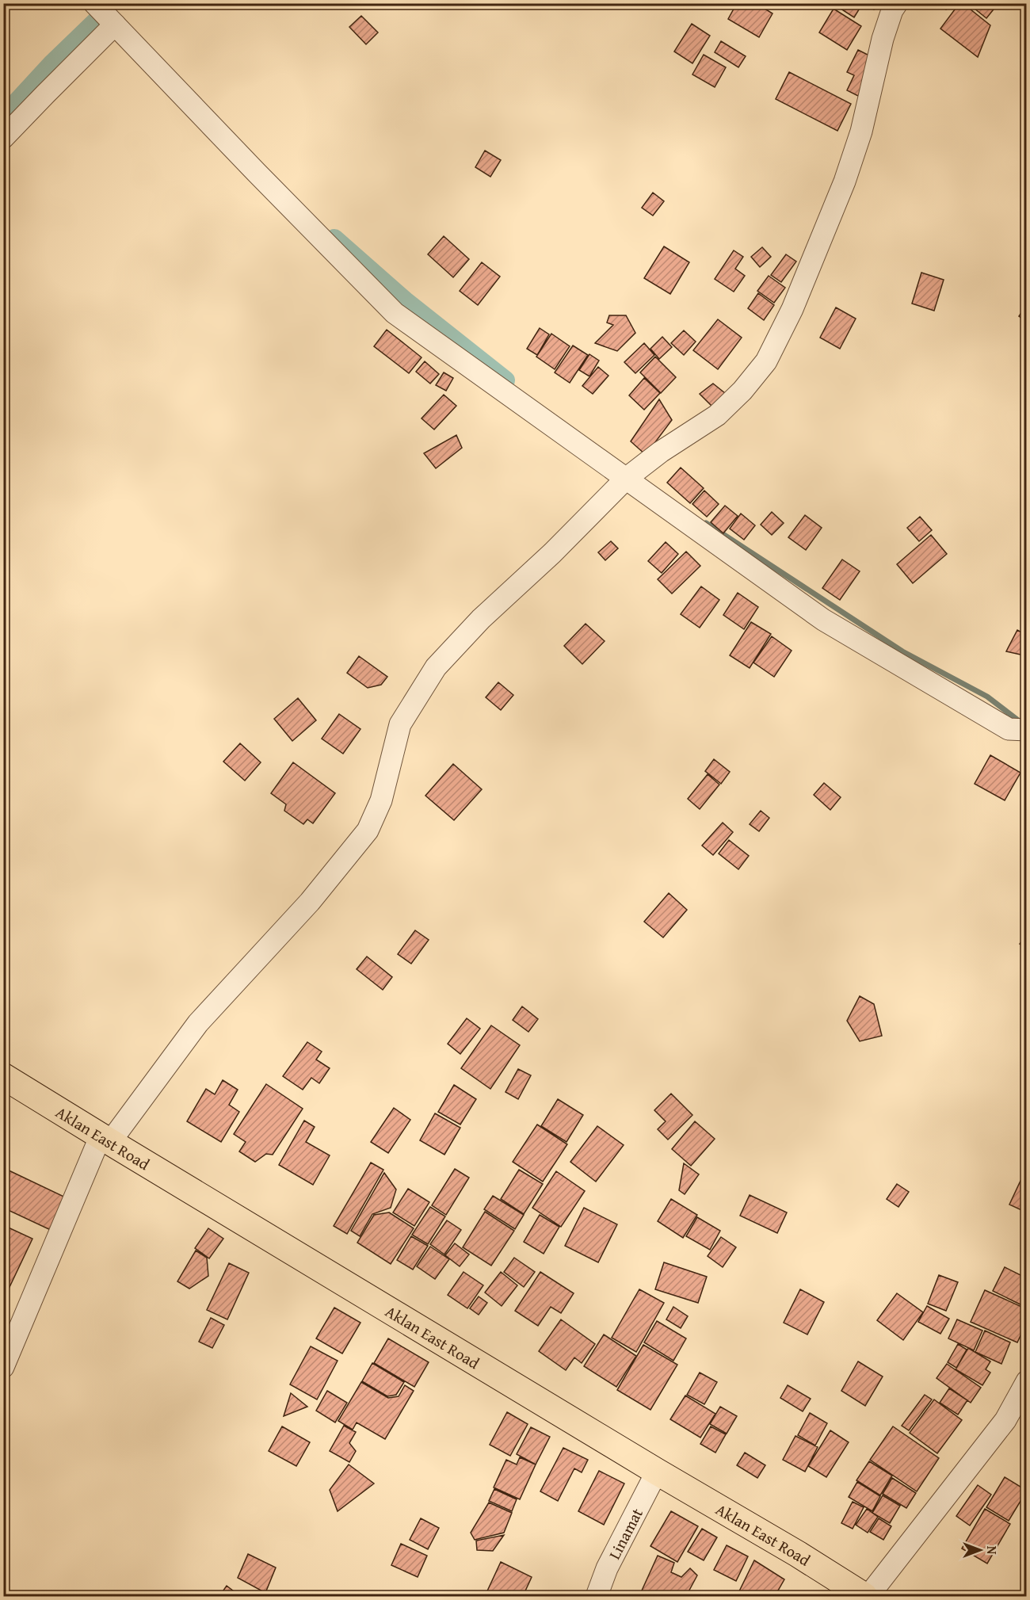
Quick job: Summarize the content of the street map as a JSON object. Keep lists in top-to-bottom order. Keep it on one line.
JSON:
{"streets":{"main road":["Aklan East Road"],"street":["Linamat"]},"crossings":[["Aklan East Road","Linamat"]],"north":"right"}
